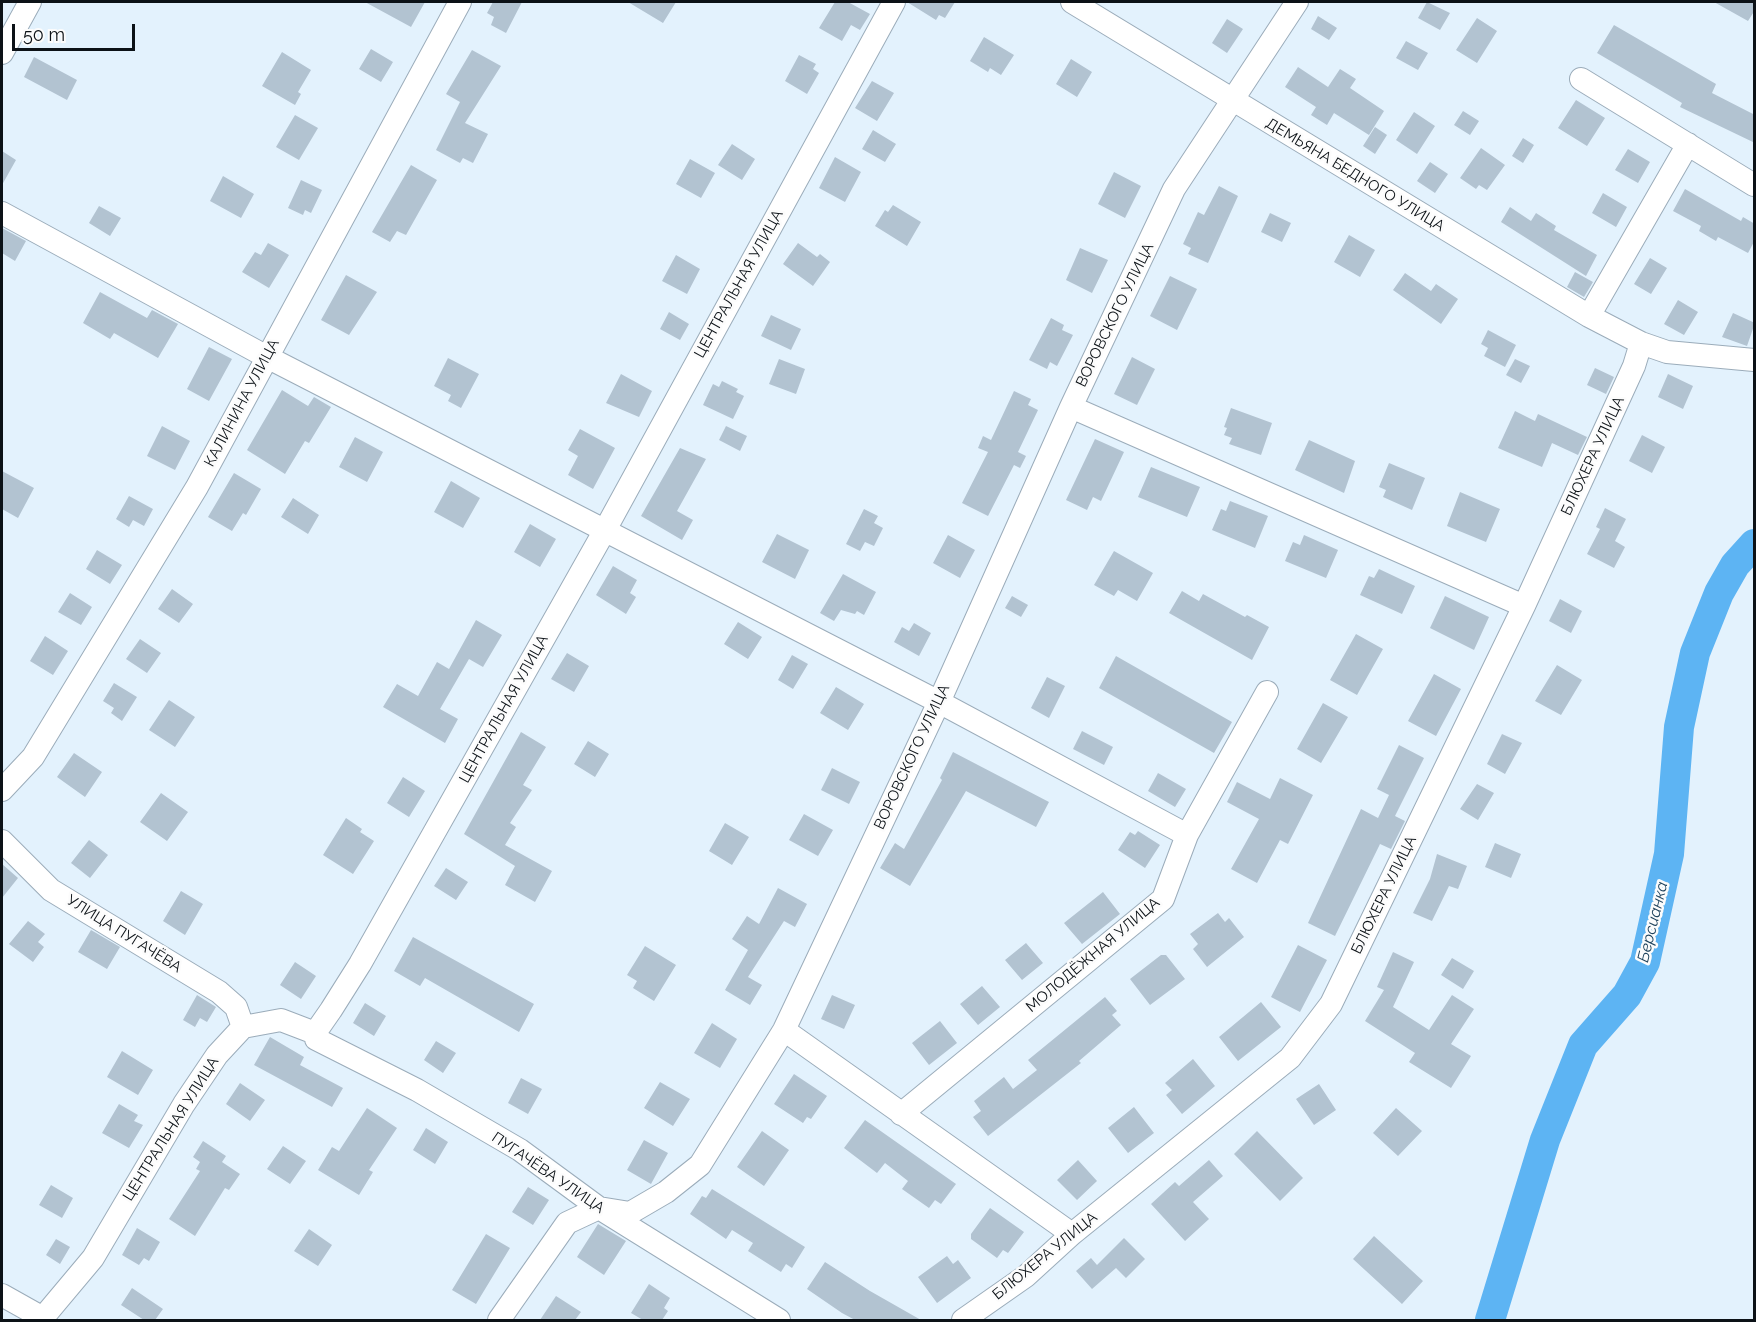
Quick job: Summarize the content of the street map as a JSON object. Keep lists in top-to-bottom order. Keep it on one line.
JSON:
{"streets":{"street":["ДЕМЬЯНА БЕДНОГО УЛИЦА","ЦЕНТРАЛЬНАЯ УЛИЦА","ВОРОВСКОГО УЛИЦА","КАЛИНИНА УЛИЦА","БЛЮХЕРА УЛИЦА","УЛИЦА ПУГАЧЁВА","МОЛОДЁЖНАЯ УЛИЦА","ПУГАЧЁВА УЛИЦА"]},"crossings":[["ДЕМЬЯНА БЕДНОГО УЛИЦА","ВОРОВСКОГО УЛИЦА"],["ДЕМЬЯНА БЕДНОГО УЛИЦА","БЛЮХЕРА УЛИЦА"],["ЦЕНТРАЛЬНАЯ УЛИЦА","УЛИЦА ПУГАЧЁВА"],["ЦЕНТРАЛЬНАЯ УЛИЦА","ПУГАЧЁВА УЛИЦА"],["ВОРОВСКОГО УЛИЦА","ПУГАЧЁВА УЛИЦА"]],"water":["Берсианка"],"scale_bar":"50 m"}
